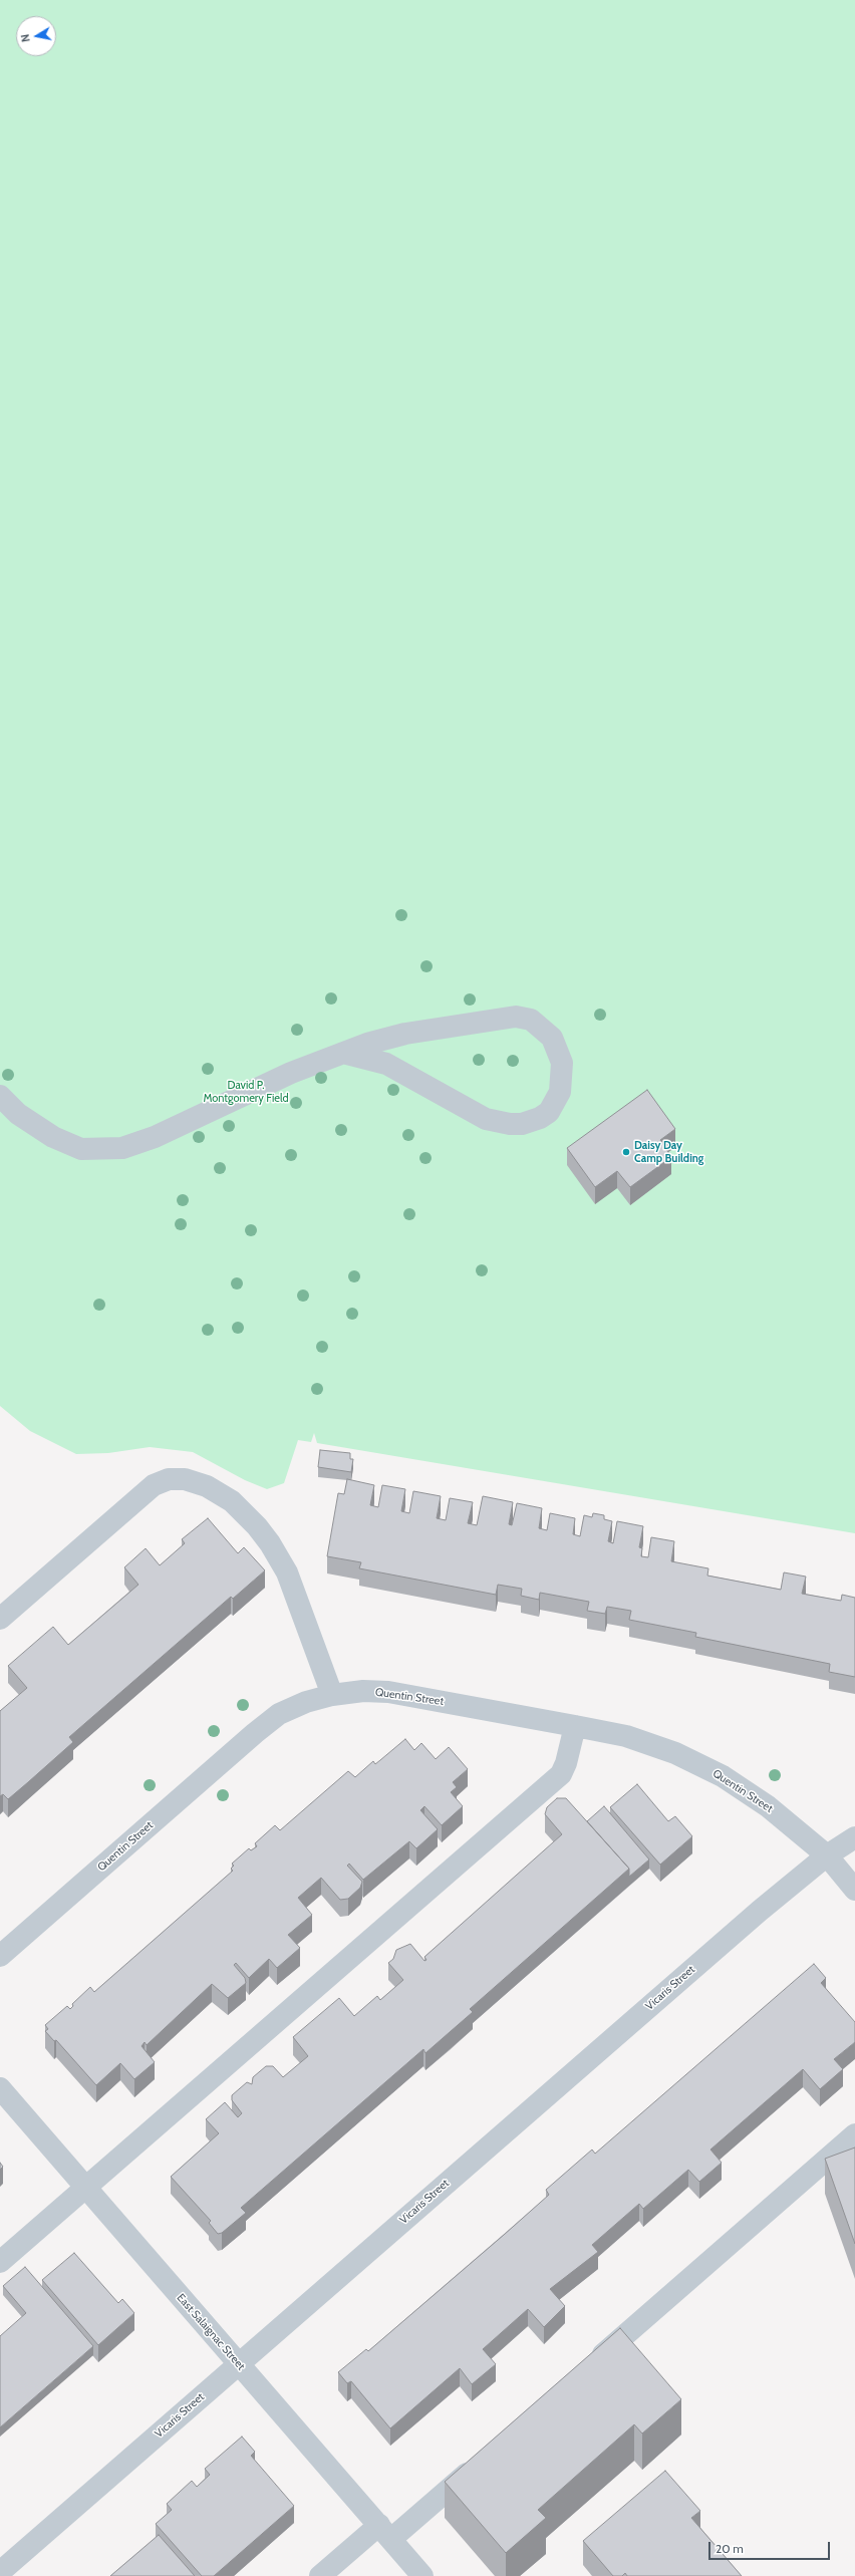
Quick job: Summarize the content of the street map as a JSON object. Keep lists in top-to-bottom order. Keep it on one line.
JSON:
{"streets":{"street":["Quentin Street","Vicaris Street","East Salaignac Street"]},"crossings":[["Quentin Street","Vicaris Street"],["Vicaris Street","East Salaignac Street"]],"parks":["David P. Montgomery Field"],"places":["Daisy Day Camp Building"],"scale_bar":"20 m","north":"left"}
